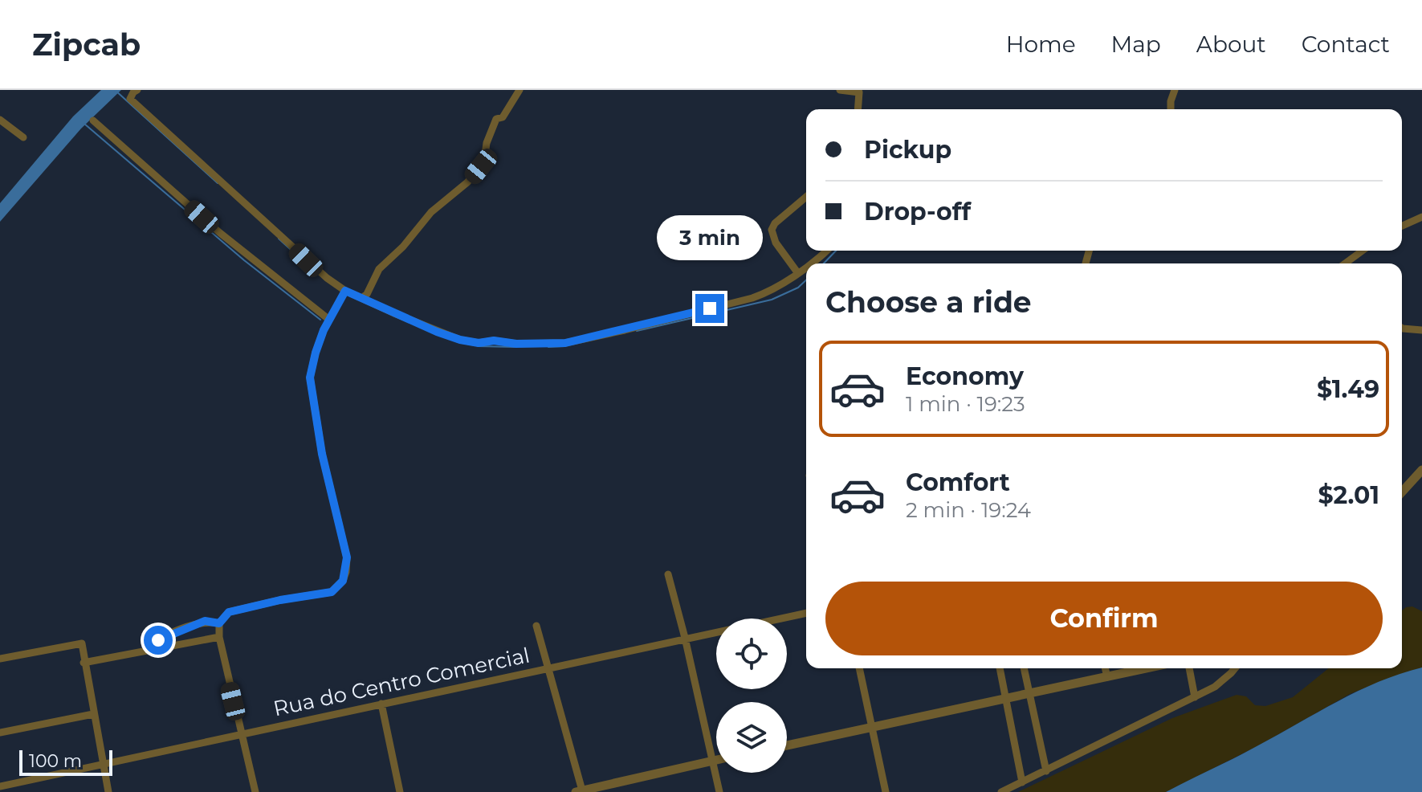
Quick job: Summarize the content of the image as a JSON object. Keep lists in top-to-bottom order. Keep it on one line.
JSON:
{"streets":{"street":["Rua do Centro Comercial"]},"scale_bar":"100 m","page":{"header":"Zipcab","nav":["Home","Map","About","Contact"],"banner":["Pickup","Drop-off"],"bubble":"3 min","heading":"Choose a ride","list":[{"name":"Economy","note":"1 min · 19:23","value":"$1.49"},{"name":"Comfort","note":"2 min · 19:24","value":"$2.01"}],"buttons":"Confirm","scale":"100 m"}}
